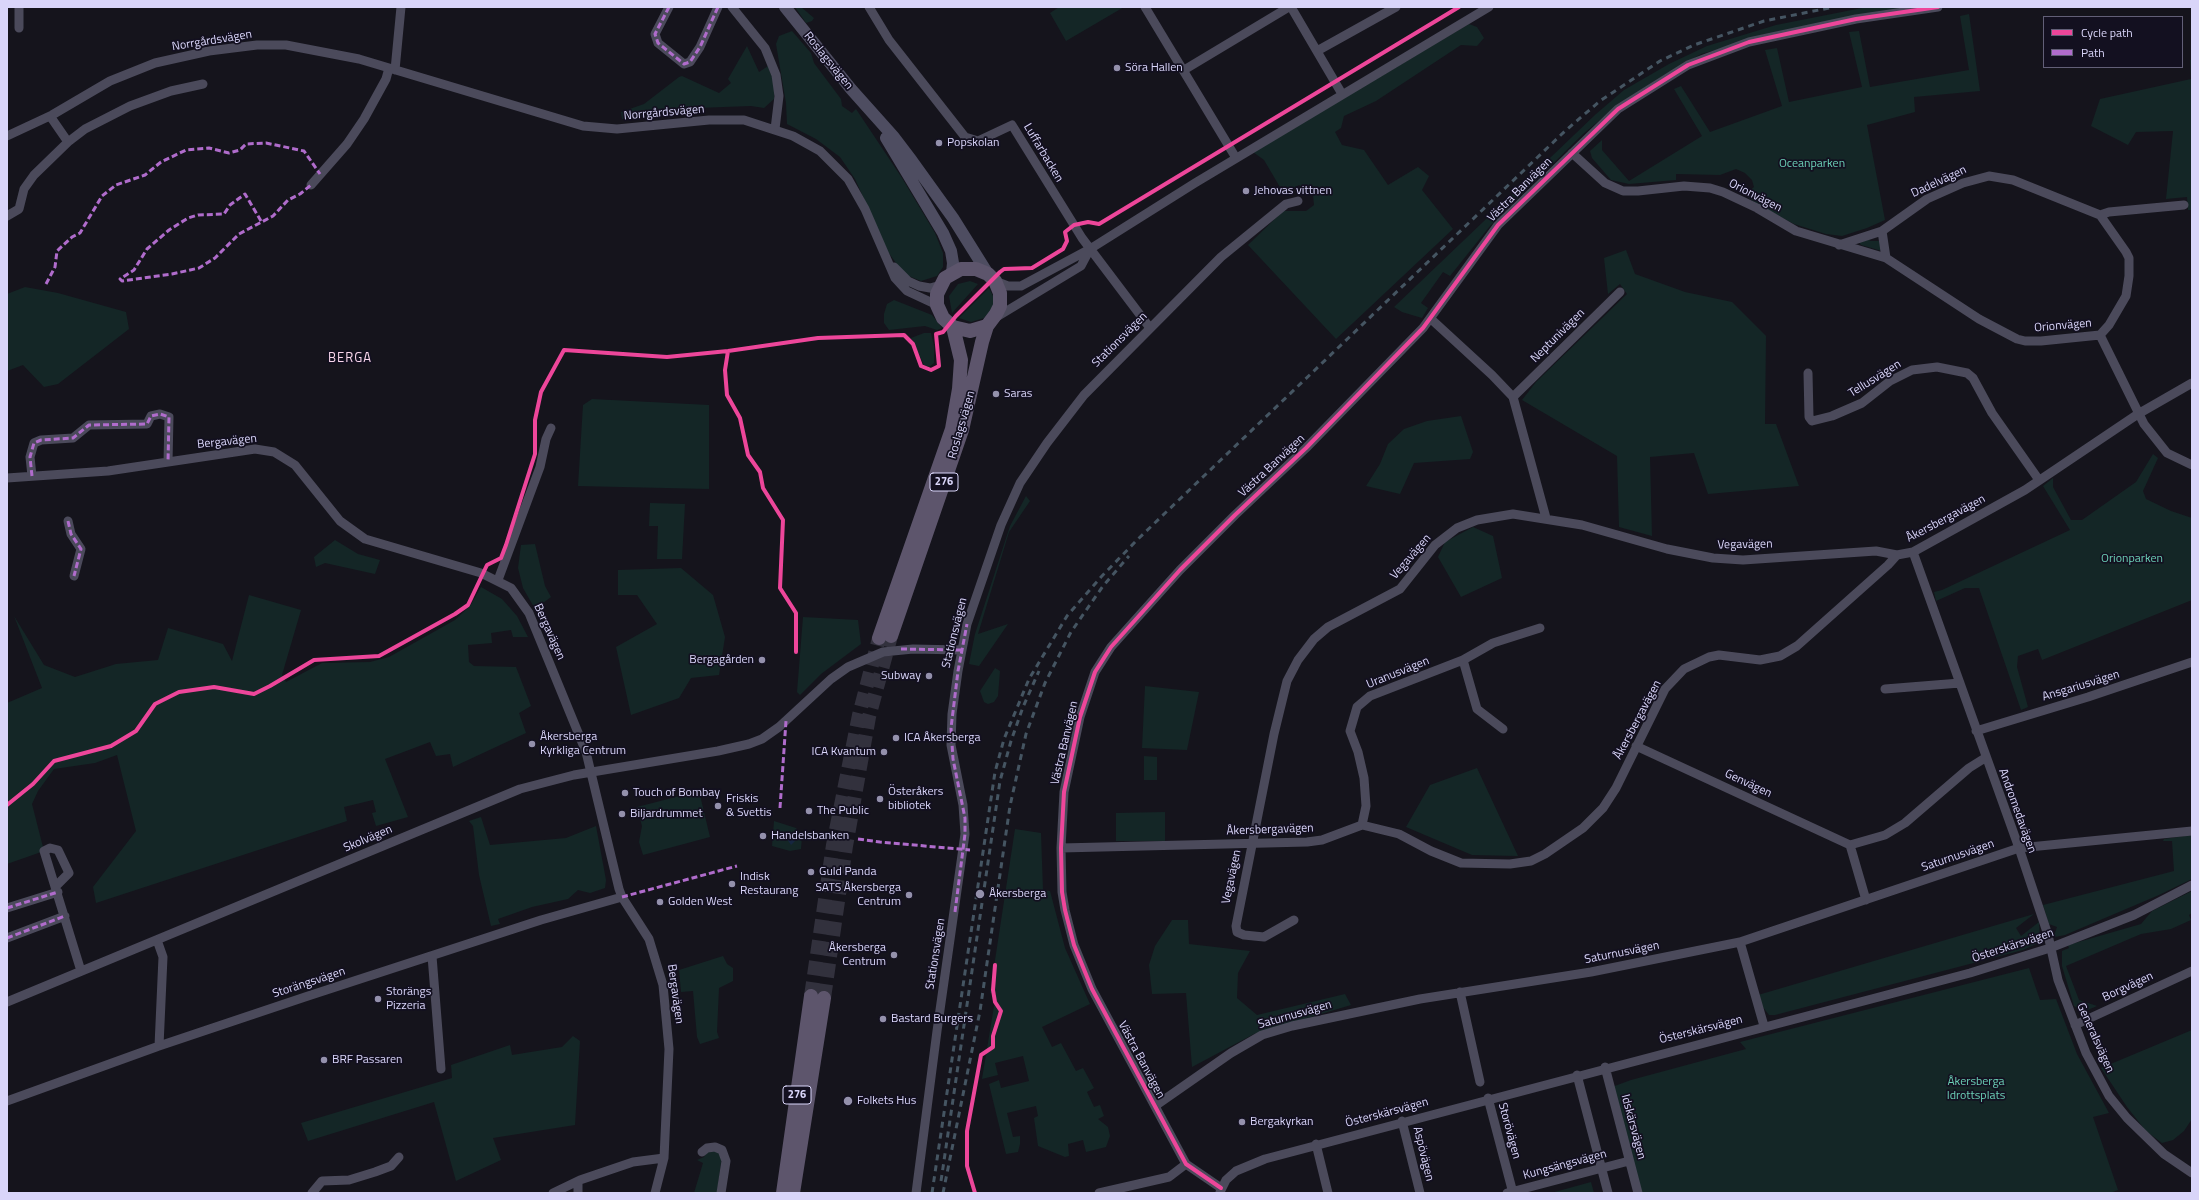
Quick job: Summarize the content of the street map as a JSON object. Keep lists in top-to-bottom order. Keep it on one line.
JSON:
{"streets":{"main road":["Roslagsvägen","276"],"street":["Norrgårdsvägen","Luffarbacken","Dadelvägen","Västra Banvägen","Orionvägen","Neptunivägen","Stationsvägen","Tellusvägen","Bergavägen","Åkersbergavägen","Vegavägen","Uranusvägen","Ansgariusvägen","Genvägen","Andromedavägen","Skolvägen","Saturnusvägen","Österskärsvägen","Storängsvägen","Borgvägen","Generalsvägen","Idskärsvägen","Storövägen","Aspövägen","Kungsängsvägen"]},"crossings":[["Norrgårdsvägen","Roslagsvägen"],["Luffarbacken","Stationsvägen"],["Dadelvägen","Orionvägen"],["Västra Banvägen","Orionvägen"],["Västra Banvägen","Åkersbergavägen"],["Västra Banvägen","Saturnusvägen"],["Västra Banvägen","Österskärsvägen"],["Orionvägen","Åkersbergavägen"],["Stationsvägen","Skolvägen"],["Tellusvägen","Åkersbergavägen"],["Bergavägen","Skolvägen"],["Bergavägen","Storängsvägen"],["Åkersbergavägen","Vegavägen"],["Åkersbergavägen","Uranusvägen"],["Åkersbergavägen","Genvägen"],["Åkersbergavägen","Andromedavägen"],["Ansgariusvägen","Andromedavägen"],["Andromedavägen","Saturnusvägen"],["Andromedavägen","Österskärsvägen"],["Andromedavägen","Generalsvägen"],["Österskärsvägen","Generalsvägen"],["Österskärsvägen","Idskärsvägen"],["Österskärsvägen","Storövägen"],["Österskärsvägen","Aspövägen"],["Borgvägen","Generalsvägen"],["Idskärsvägen","Kungsängsvägen"],["Storövägen","Kungsängsvägen"]],"districts":["BERGA"],"parks":["Oceanparken","Orionparken","Åkersberga Idrottsplats"],"places":["Söra Hallen","Popskolan","Jehovas vittnen","Saras","Bergagården","Subway","ICA Åkersberga","Åkersberga Kyrkliga Centrum","ICA Kvantum","Touch of Bombay","Österåkers bibliotek","Friskis & Svettis","The Public","Biljardrummet","Handelsbanken","Guld Panda","Indisk Restaurang","Åkersberga","SATS Åkersberga Centrum","Golden West","Åkersberga Centrum","Storängs Pizzeria","Bastard Burgers","BRF Passaren","Folkets Hus","Bergakyrkan"],"legend":["Cycle path","Path"]}
